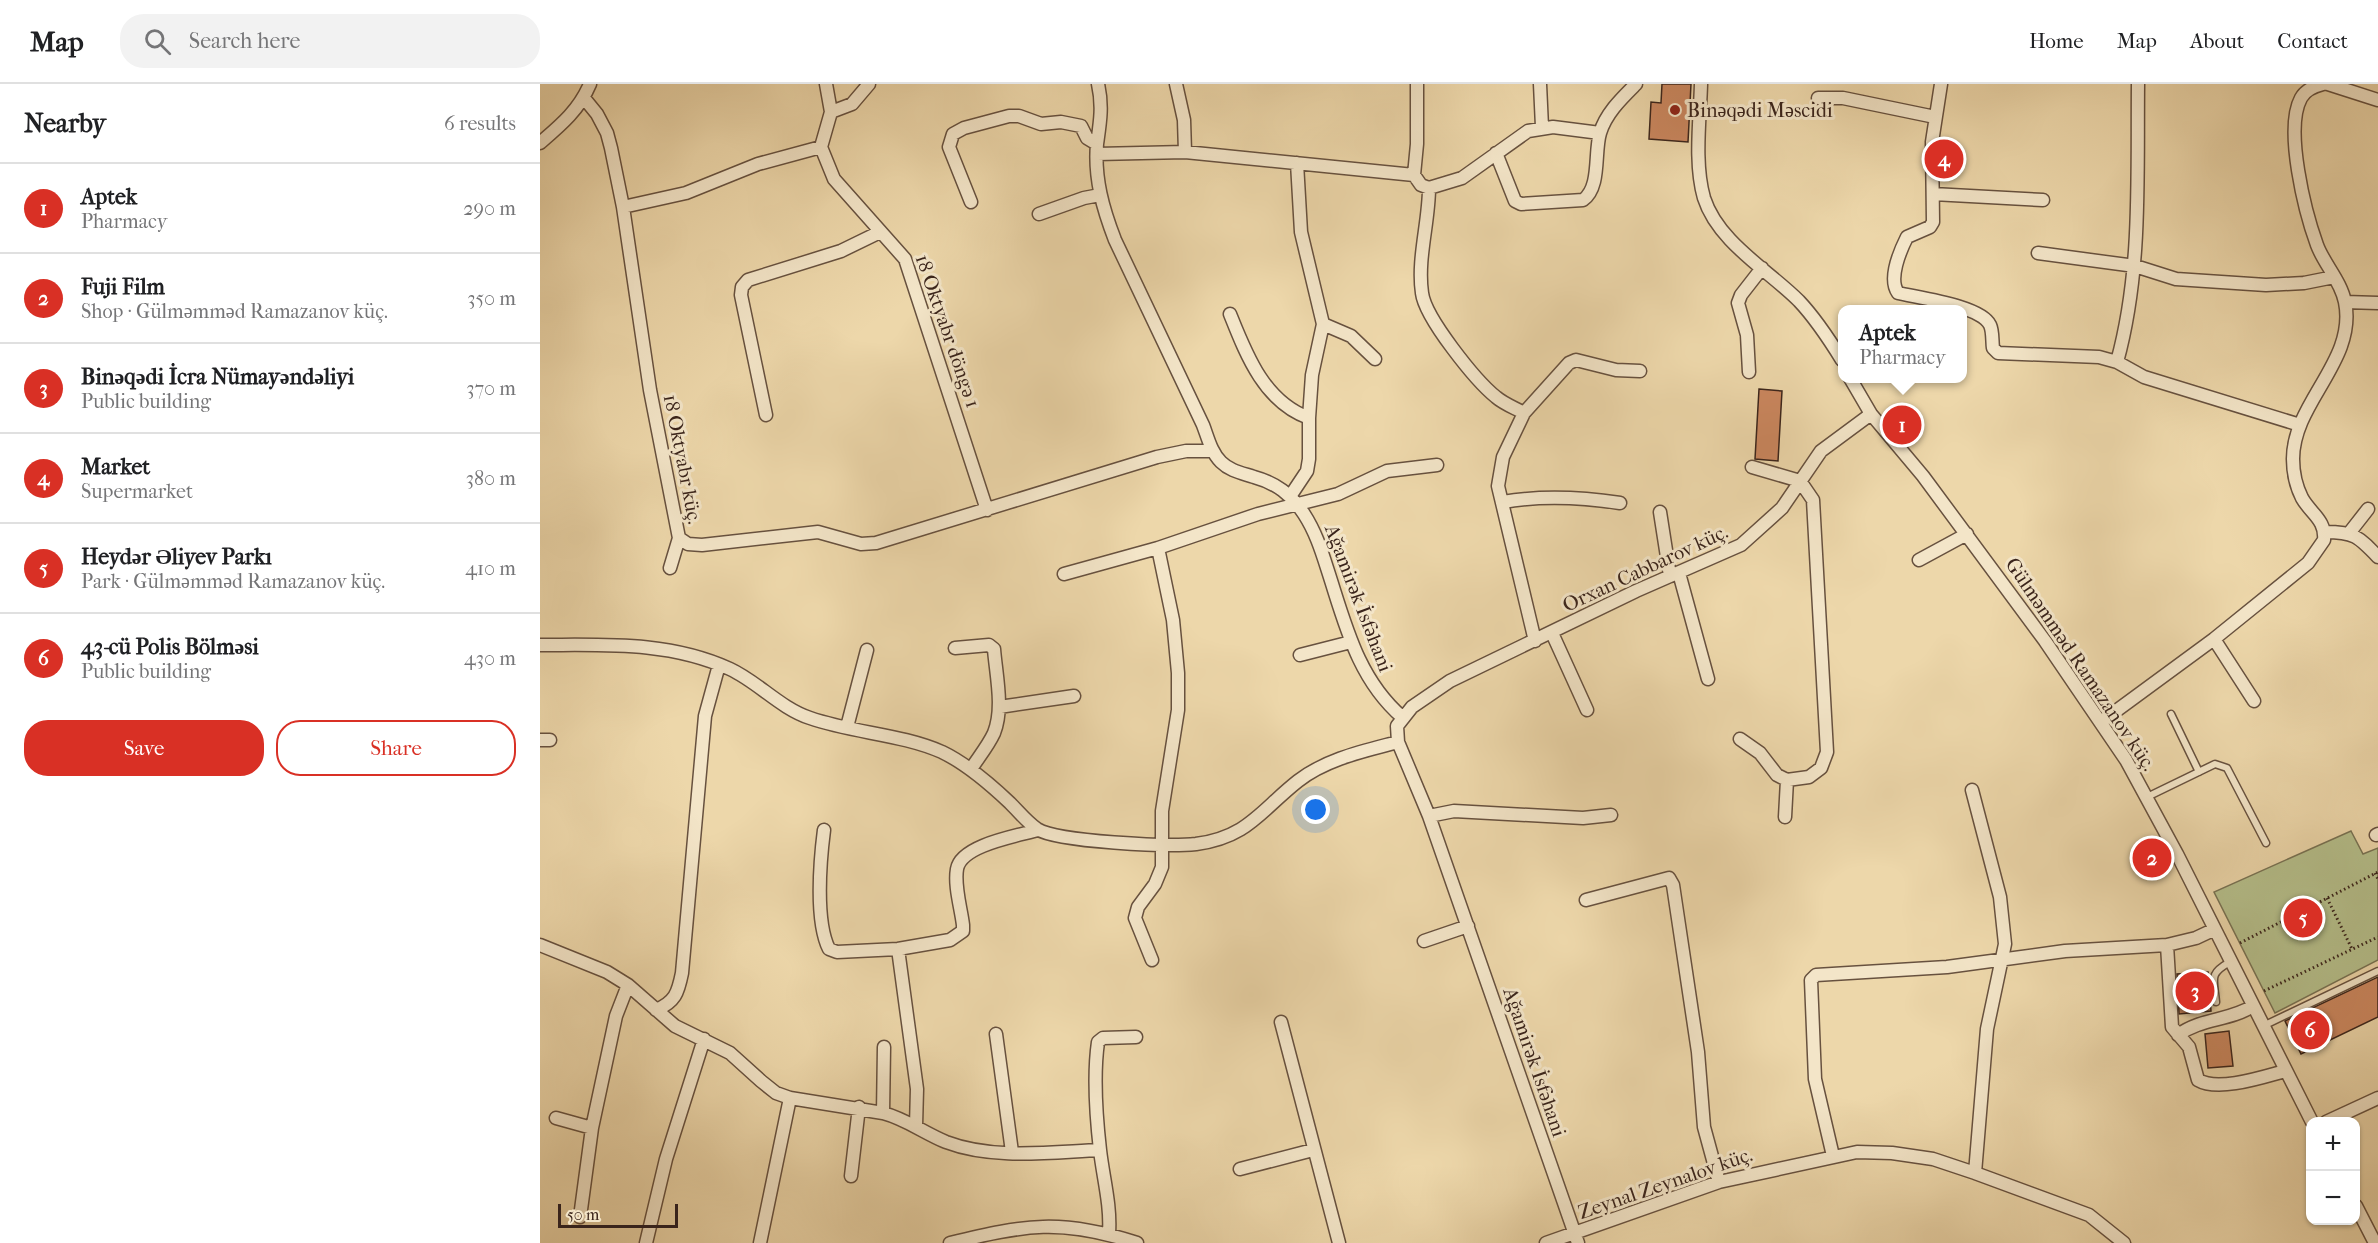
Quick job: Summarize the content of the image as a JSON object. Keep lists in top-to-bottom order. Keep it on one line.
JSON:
{"streets":{"street":["18 Oktyabr döngə 1","18 Oktyabr küç.","Orxan Cabbarov küç.","Ağamirək İsfəhani","Gülməmməd Ramazanov küç.","Zeynal Zeynalov küç."]},"crossings":[["18 Oktyabr döngə 1","18 Oktyabr küç."],["Orxan Cabbarov küç.","Ağamirək İsfəhani"],["Orxan Cabbarov küç.","Gülməmməd Ramazanov küç."],["Ağamirək İsfəhani","Zeynal Zeynalov küç."]],"places":["Binəqədi Məscidi"],"scale_bar":"50 m","page":{"header":"Map","search":"Search here","nav":["Home","Map","About","Contact"],"heading":["Nearby","6 results"],"pins":["4","1","2","5","3","6"],"list":[{"mark":"1","name":"Aptek","note":"Pharmacy","value":"290 m"},{"mark":"2","name":"Fuji Film","note":"Shop · Gülməmməd Ramazanov küç.","value":"350 m"},{"mark":"3","name":"Binəqədi İcra Nümayəndəliyi","note":"Public building","value":"370 m"},{"mark":"4","name":"Market","note":"Supermarket","value":"380 m"},{"mark":"5","name":"Heydər Əliyev Parkı","note":"Park · Gülməmməd Ramazanov küç.","value":"410 m"},{"mark":"6","name":"43-cü Polis Bölməsi","note":"Public building","value":"430 m"}],"popup":["Aptek","Pharmacy"],"buttons":["Save","Share"],"map_buttons":["+","−"],"scale":"50 m"}}
